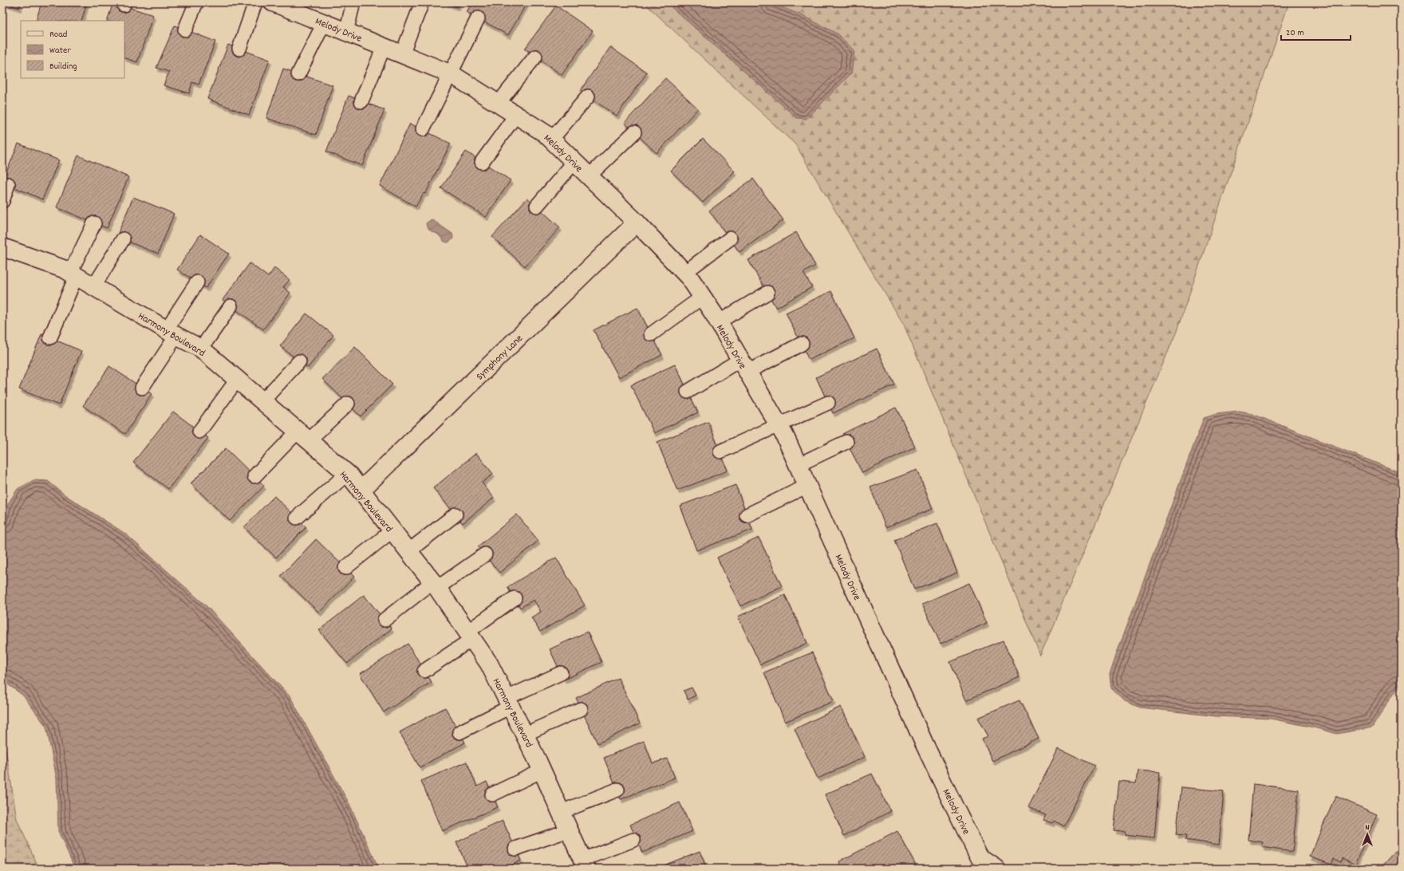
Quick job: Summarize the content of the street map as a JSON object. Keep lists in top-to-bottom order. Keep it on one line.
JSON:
{"streets":{"street":["Melody Drive","Harmony Boulevard","Symphony Lane"]},"crossings":[["Melody Drive","Symphony Lane"],["Harmony Boulevard","Symphony Lane"]],"legend":["Road","Water","Building"],"scale_bar":"20 m","north":"top"}
